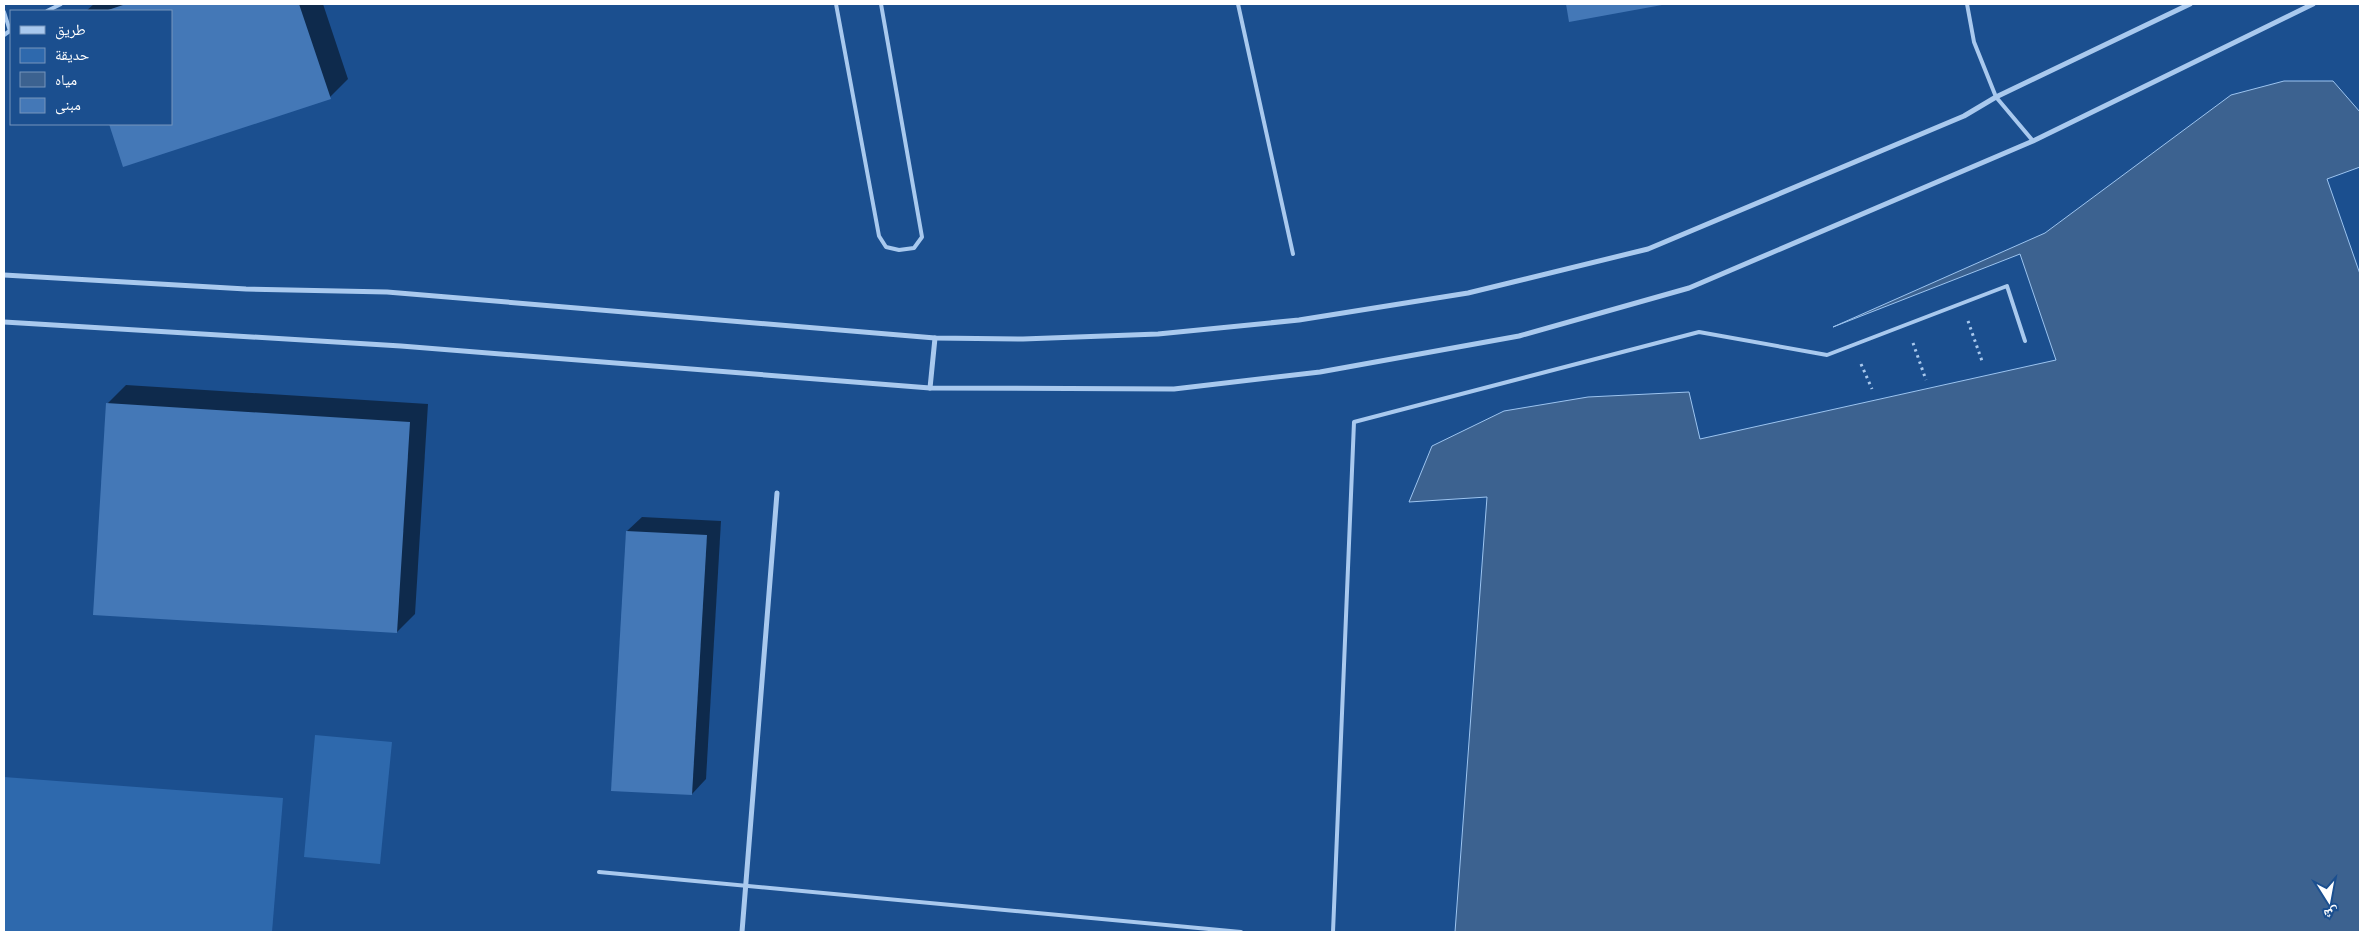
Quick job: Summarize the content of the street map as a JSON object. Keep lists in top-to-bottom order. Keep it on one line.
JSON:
{"legend":["طريق","حديقة","مياه","مبنى"],"north":"bottom"}
